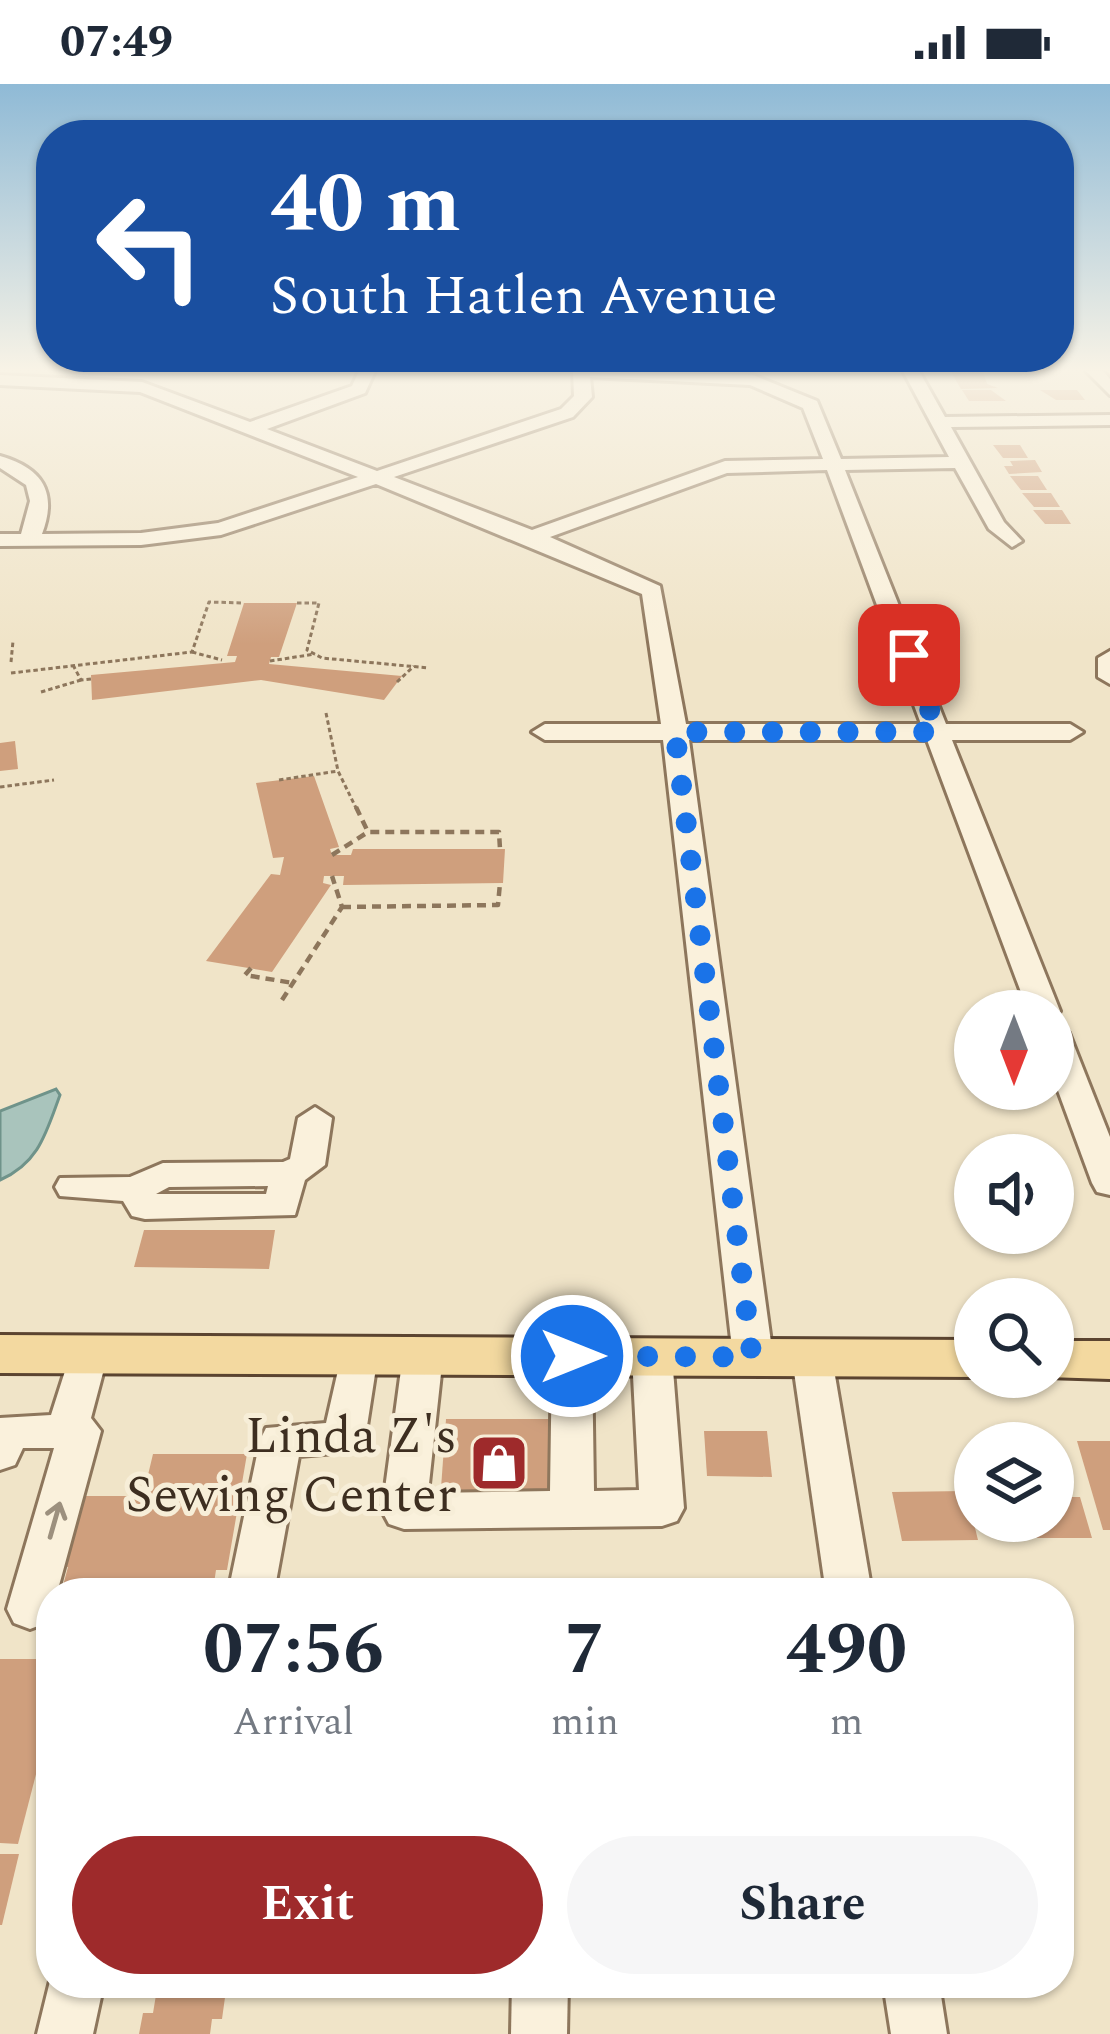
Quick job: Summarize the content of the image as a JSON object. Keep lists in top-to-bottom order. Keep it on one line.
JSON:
{"places":{"shop":["Linda Z's Sewing Center"]},"north":"bottom","page":{"status":"07:49","turn":["40 m","South Hatlen Avenue"],"eta":["07:56","Arrival","7","min","490","m"],"buttons":["Exit","Share"]}}
